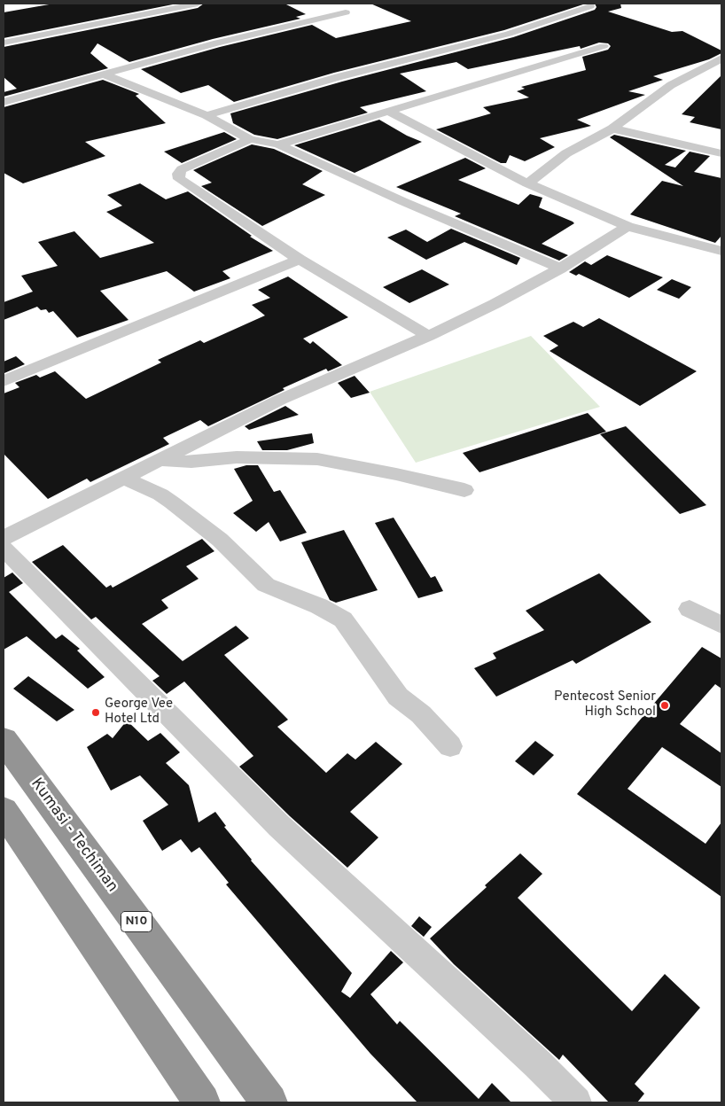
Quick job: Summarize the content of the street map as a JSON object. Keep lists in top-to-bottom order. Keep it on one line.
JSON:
{"streets":{"highway":["Kumasi - Techiman","N10"]},"places":["Pentecost Senior High School","George Vee Hotel Ltd"]}
